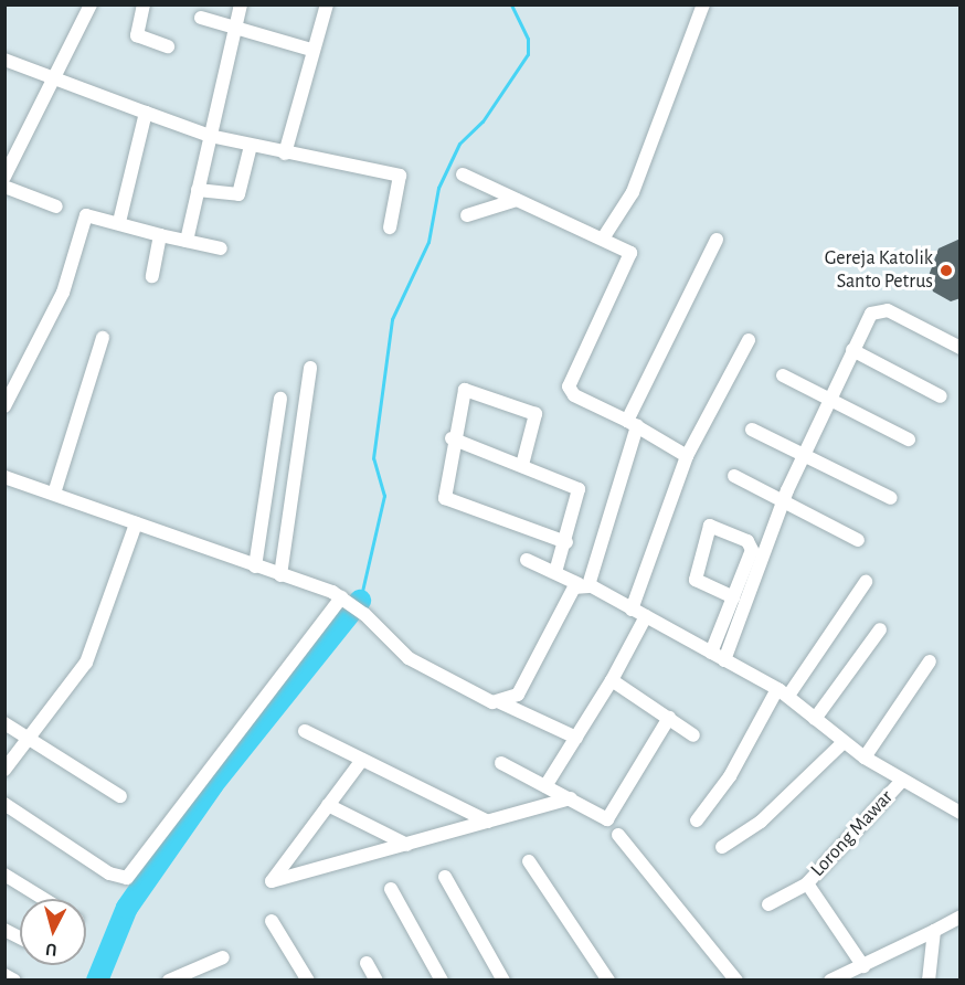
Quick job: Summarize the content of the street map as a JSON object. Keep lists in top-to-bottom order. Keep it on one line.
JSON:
{"streets":{"street":["Lorong Mawar"]},"places":["Gereja Katolik Santo Petrus"],"north":"bottom"}
